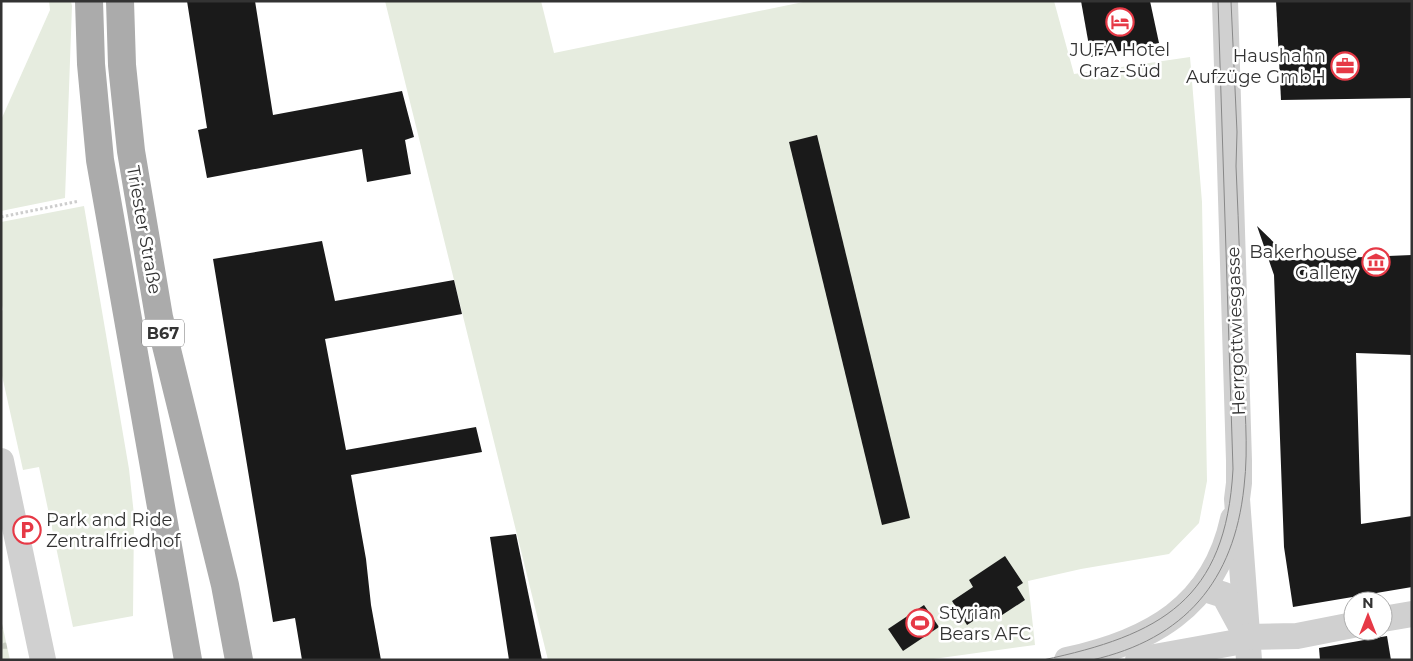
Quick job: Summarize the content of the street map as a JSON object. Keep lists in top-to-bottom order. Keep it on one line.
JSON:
{"streets":{"main road":["Triester Straße","B67"],"street":["Herrgottwiesgasse"]},"places":{"hotel":["JUFA Hotel Graz-Süd"],"office":["Haushahn Aufzüge GmbH"],"museum":["Bakerhouse Gallery"],"parking":["Park and Ride Zentralfriedhof"],"sports":["Styrian Bears AFC"]},"north":"top"}
